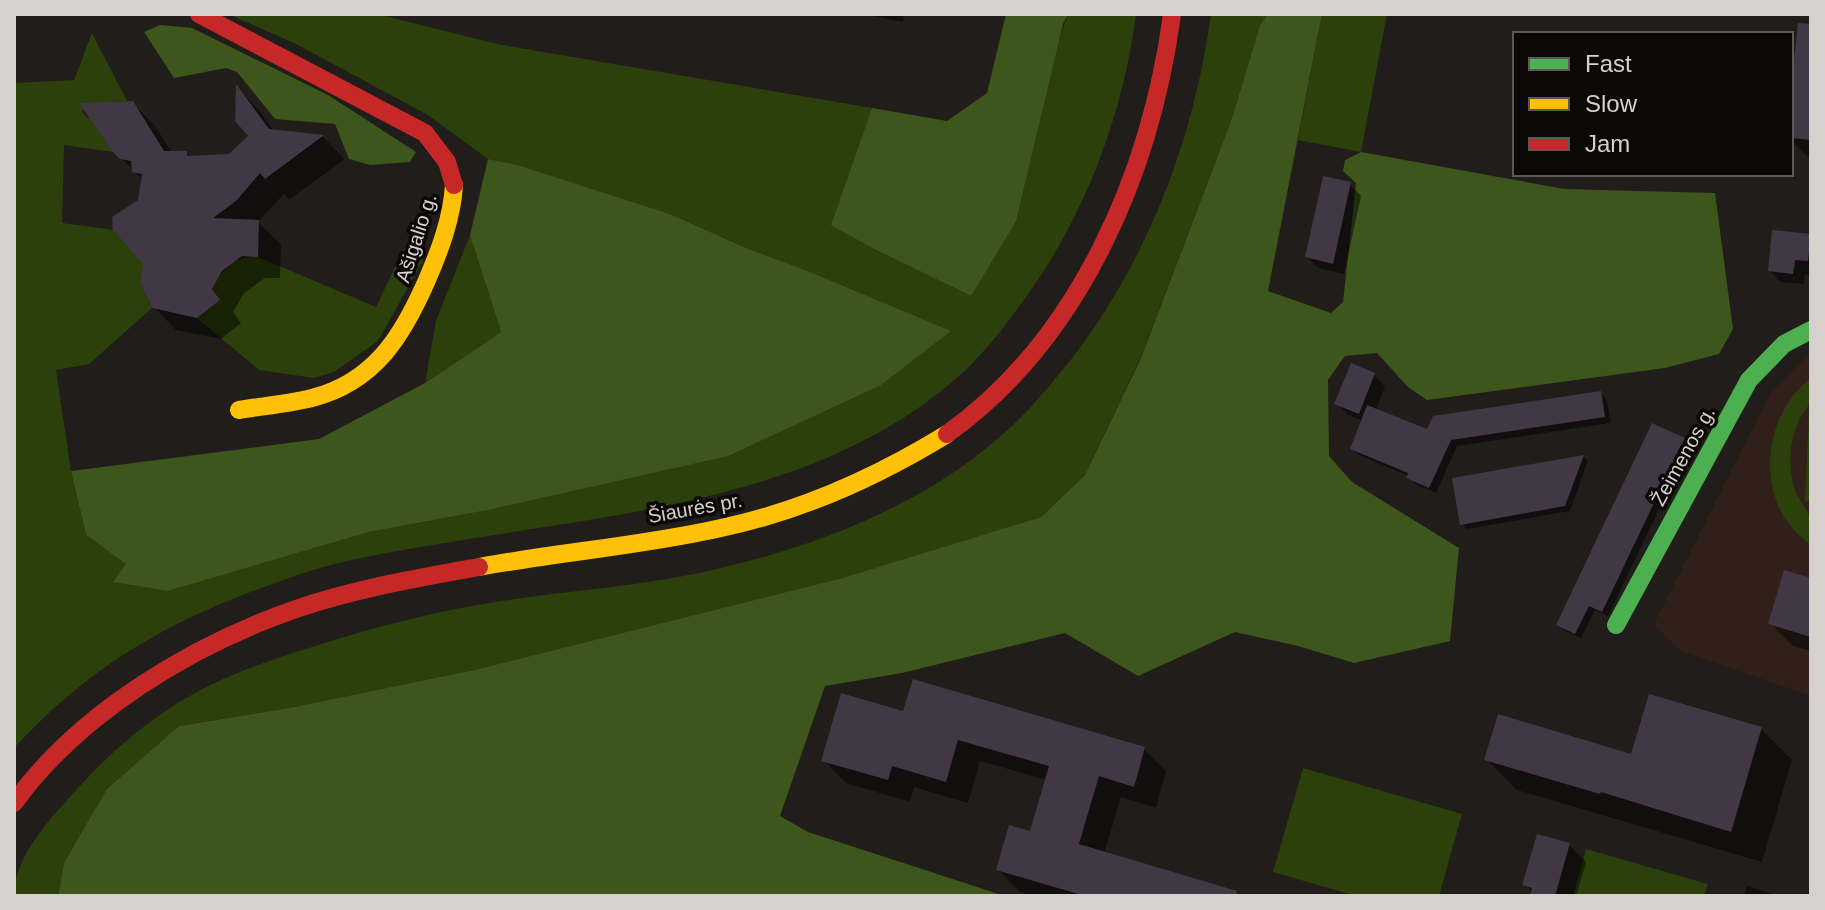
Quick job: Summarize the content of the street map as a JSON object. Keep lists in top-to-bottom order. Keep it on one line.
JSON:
{"streets":{"main road":["Ašigalio g.","Žeimenos g.","Šiaurės pr."]},"legend":["Fast","Slow","Jam"]}
